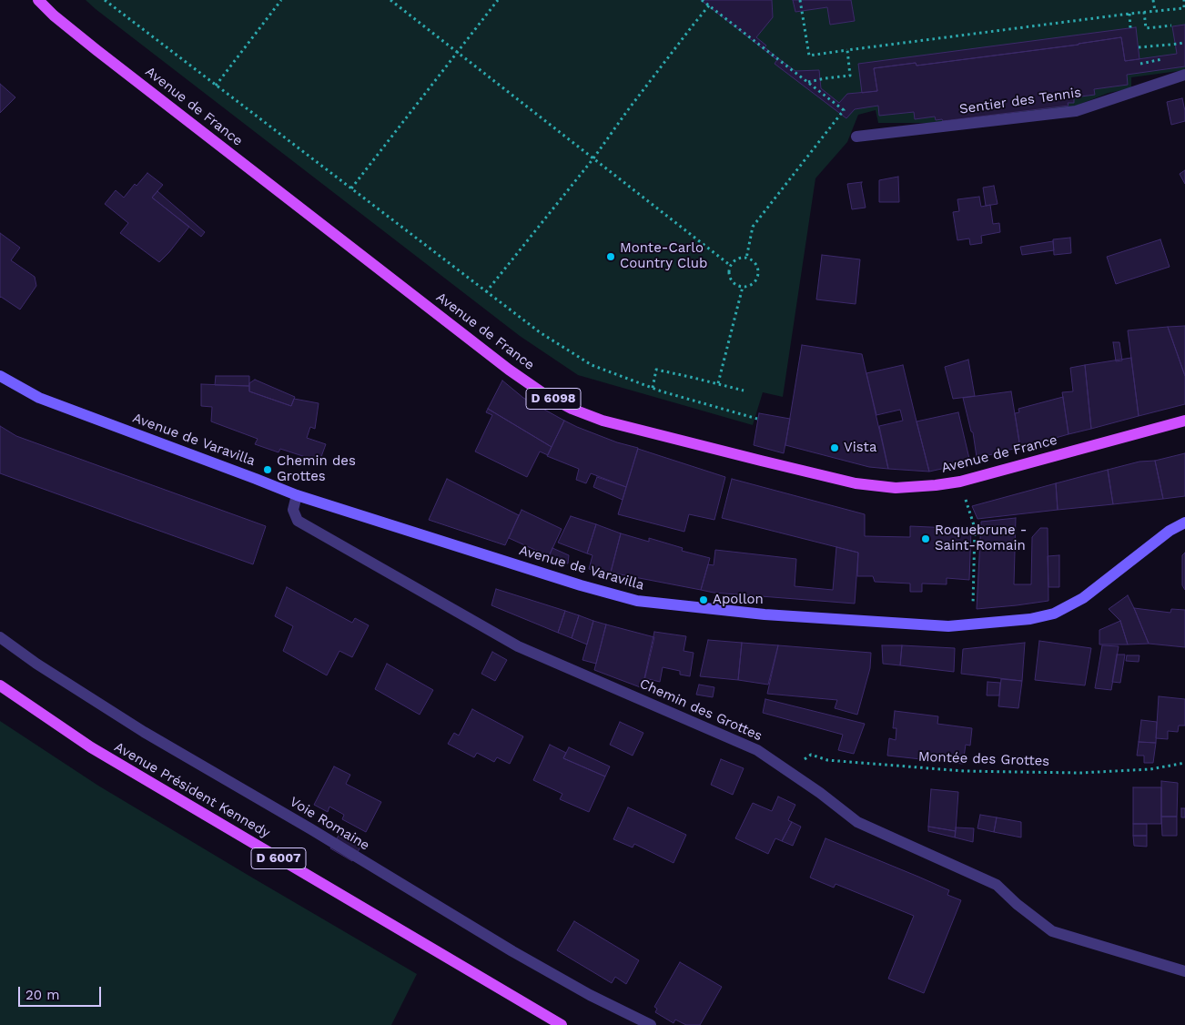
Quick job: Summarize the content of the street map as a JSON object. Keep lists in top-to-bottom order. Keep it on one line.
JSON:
{"streets":{"main road":["Avenue de France","D 6098","Avenue Président Kennedy","D 6007"],"street":["Sentier des Tennis","Avenue de Varavilla","Chemin des Grottes","Voie Romaine"],"path":["Montée des Grottes"]},"crossings":[["Avenue de Varavilla","Chemin des Grottes"],["Chemin des Grottes","Montée des Grottes"]],"places":["Monte-Carlo Country Club","Vista","Chemin des Grottes","Roquebrune - Saint-Romain","Apollon"],"scale_bar":"20 m"}
